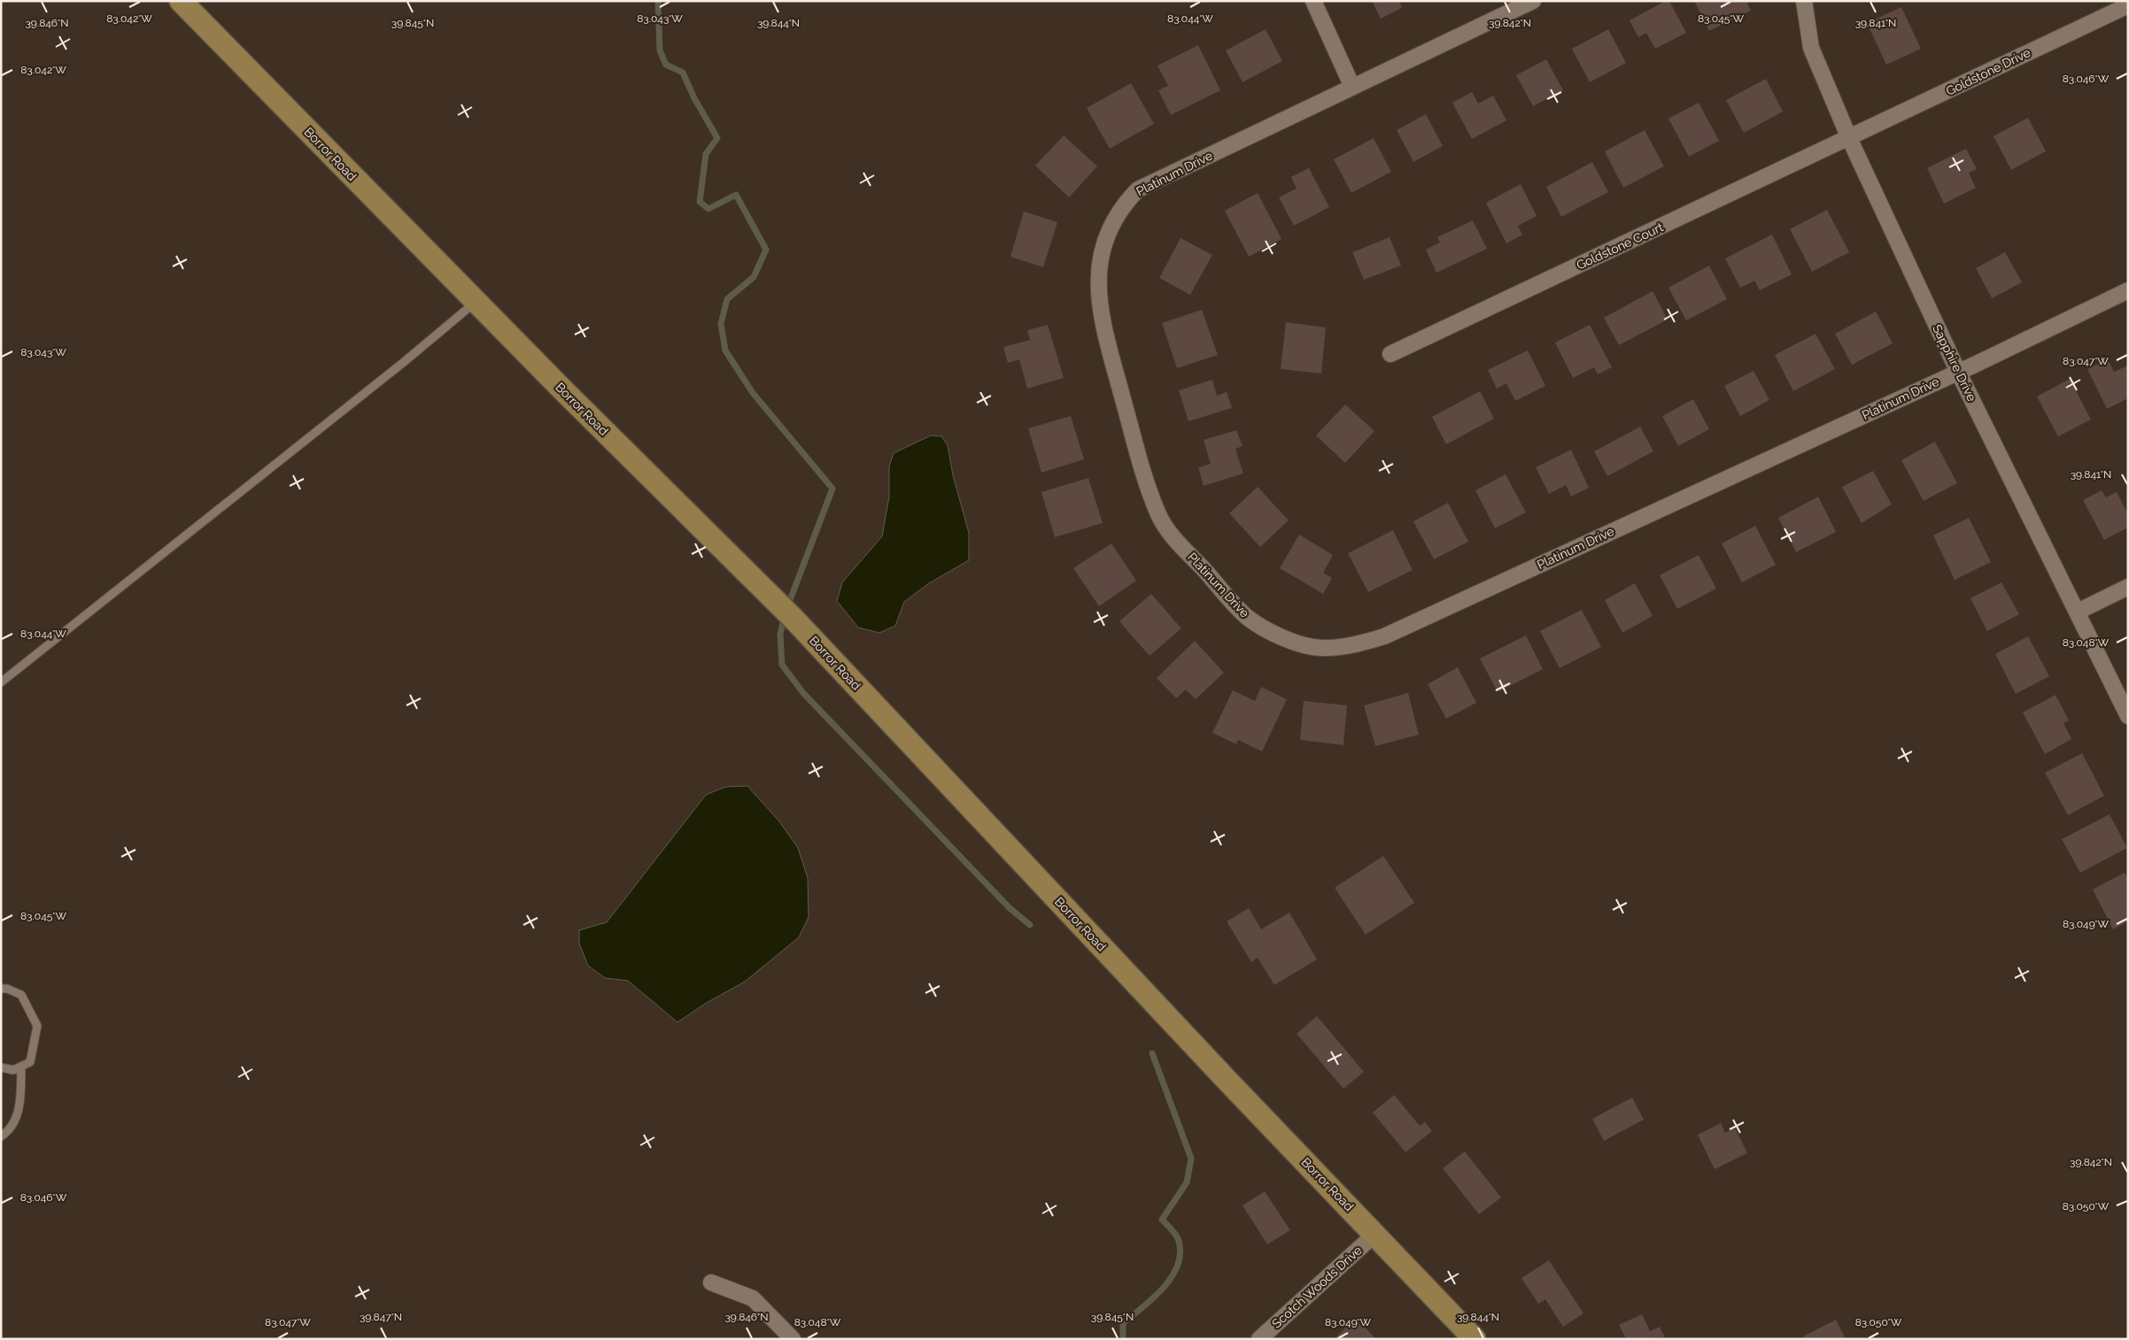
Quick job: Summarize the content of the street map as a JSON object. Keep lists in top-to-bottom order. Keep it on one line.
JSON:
{"streets":{"street":["Goldstone Drive","Borror Road","Platinum Drive","Goldstone Court","Sapphire Drive","Scotch Woods Drive"]},"crossings":[["Goldstone Drive","Goldstone Court"],["Goldstone Drive","Sapphire Drive"],["Borror Road","Scotch Woods Drive"],["Platinum Drive","Sapphire Drive"],["Goldstone Court","Sapphire Drive"]],"coordinates":["83.043°W","83.044°W","83.042°W","83.045°W","39.846°N","39.845°N","39.844°N","39.841°N","39.842°N","83.046°W","83.047°W","83.048°W","83.049°W","83.050°W","39.847°N"]}
